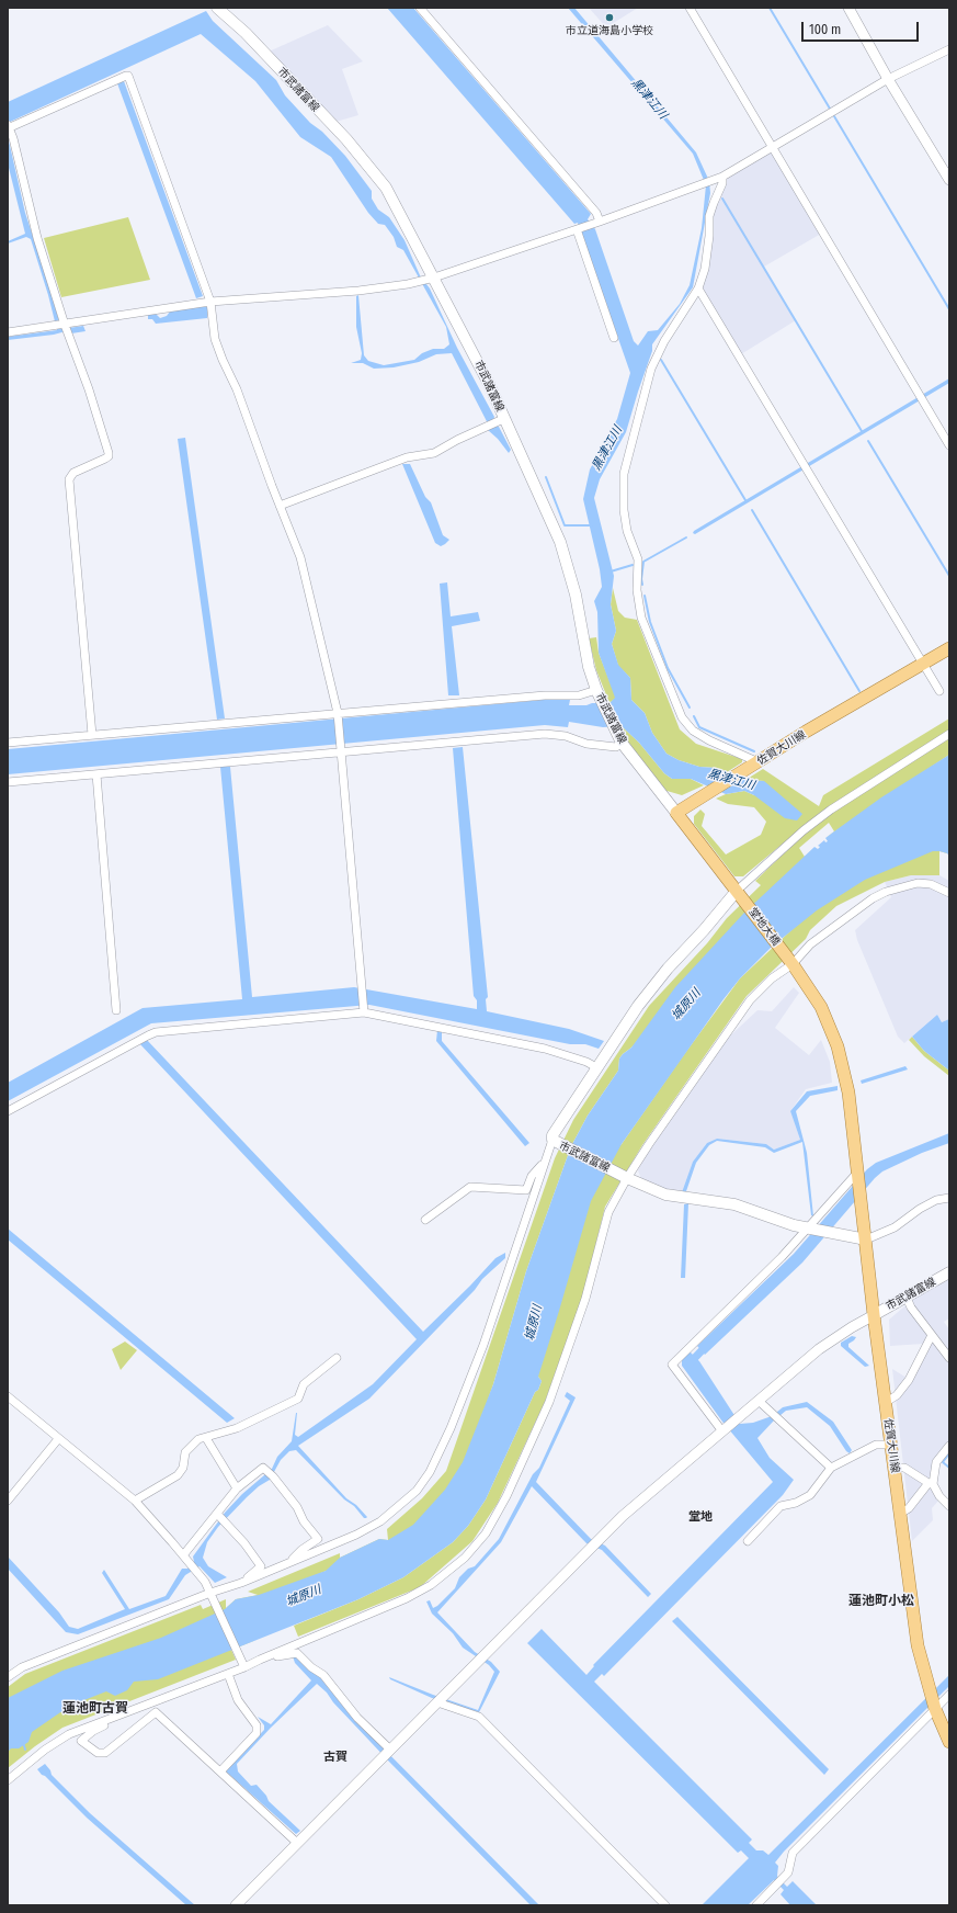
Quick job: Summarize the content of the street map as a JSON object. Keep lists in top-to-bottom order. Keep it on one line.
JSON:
{"streets":{"main road":["市武諸富線","佐賀大川線","堂地大橋"]},"crossings":[["市武諸富線","佐賀大川線"],["市武諸富線","堂地大橋"]],"districts":["堂地","蓮池町小松","蓮池町古賀","古賀"],"water":["黒津江川","城原川"],"places":["市立道海島小学校"],"scale_bar":"100 m"}
